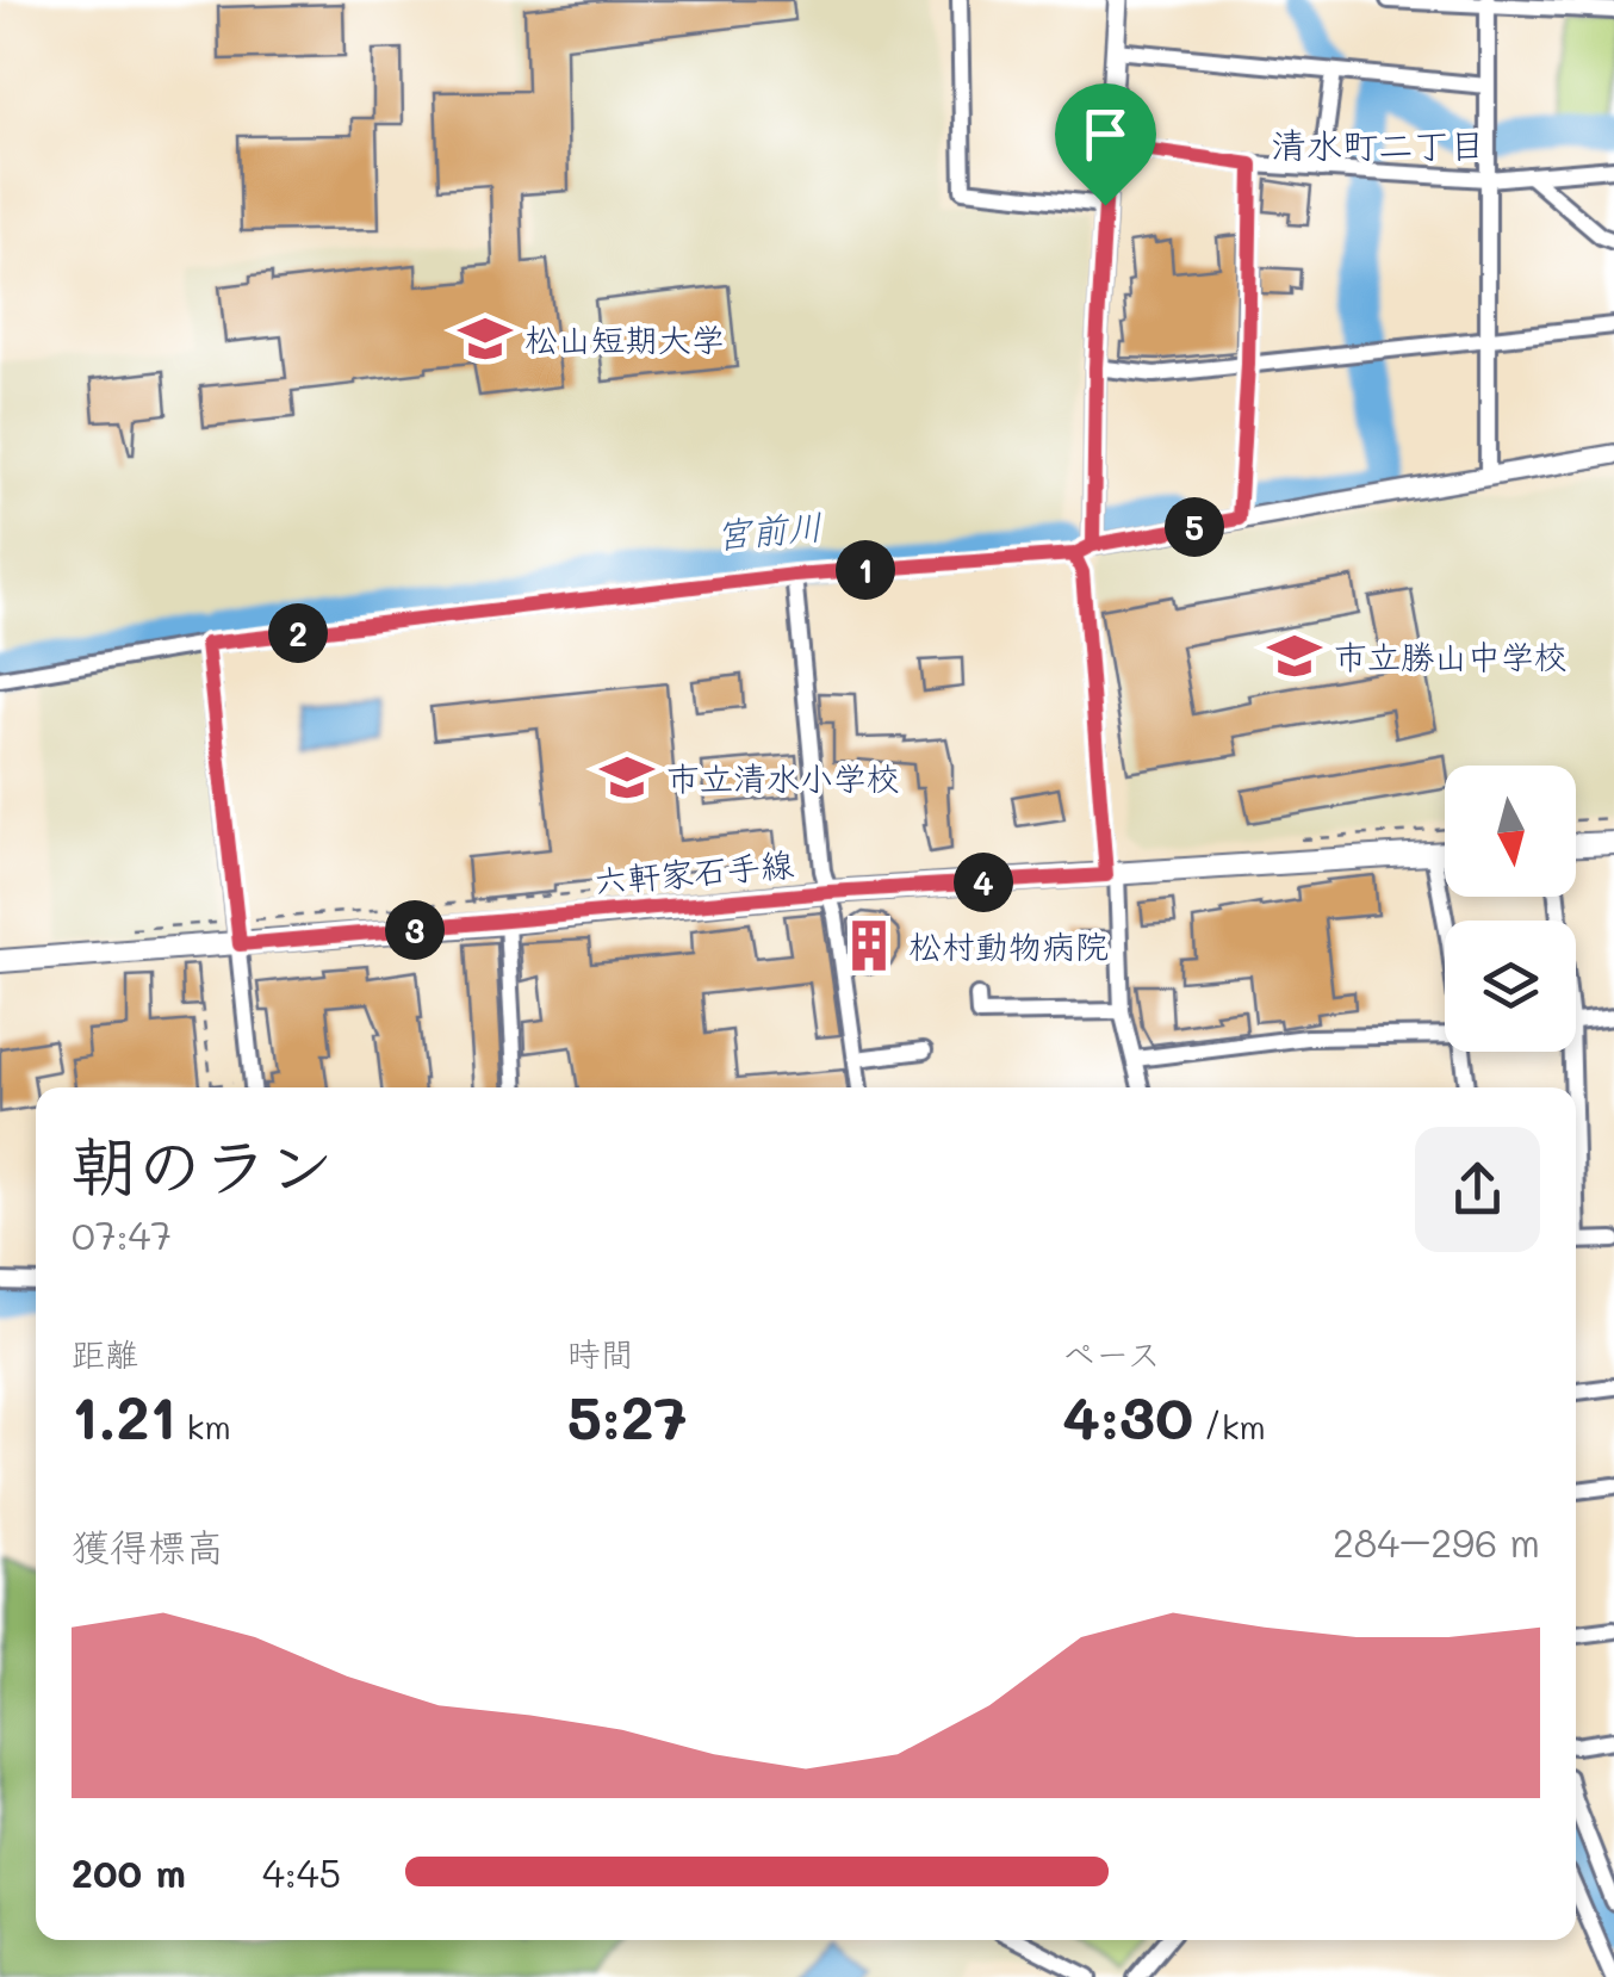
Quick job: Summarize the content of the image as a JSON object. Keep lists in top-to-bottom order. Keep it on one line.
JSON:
{"streets":{"main road":["六軒家石手線"]},"districts":["清水町二丁目"],"water":["宮前川"],"places":{"school or university":["松山短期大学","市立勝山中学校","市立清水小学校"],"building":["松村動物病院"]},"north":"bottom","page":{"pins":["5","1","2","4","3"],"heading":["朝のラン","07:47"],"stats":[["距離","1.21 km"],["時間","5:27"],["ペース","4:30 /km"]],"chart":["獲得標高","284–296 m"],"list":[{"name":"200 m","note":"4:45"}]}}
